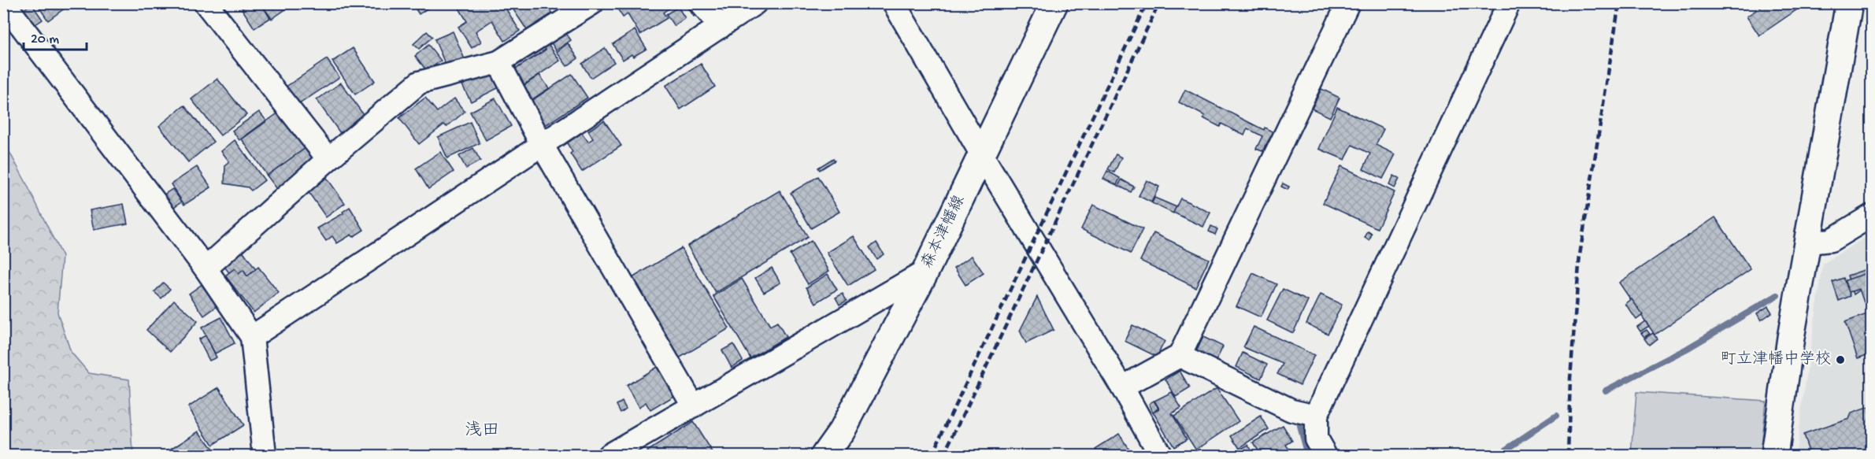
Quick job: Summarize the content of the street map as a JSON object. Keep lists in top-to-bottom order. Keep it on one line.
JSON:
{"streets":{"main road":["森本津幡線"]},"districts":["浅田"],"places":["町立津幡中学校"],"scale_bar":"20 m"}
